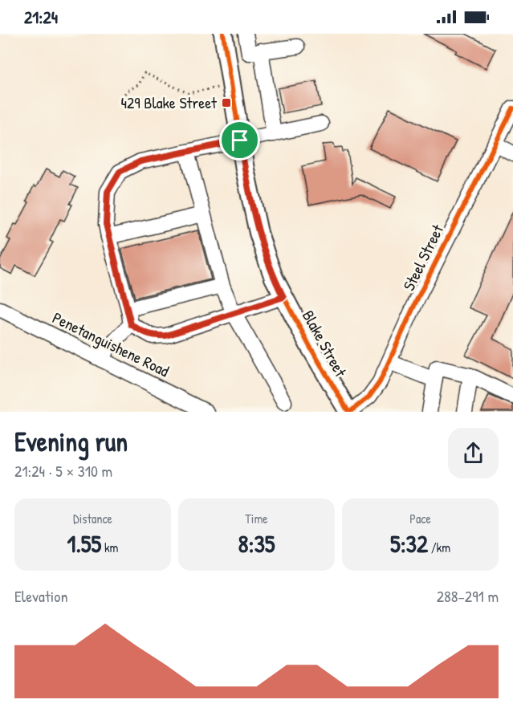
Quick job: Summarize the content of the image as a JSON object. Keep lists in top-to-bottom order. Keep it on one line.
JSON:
{"streets":{"main road":["Blake Street"],"street":["Steel Street","Penetanguishene Road"]},"crossings":[["Steel Street","Blake Street"]],"places":{"transit":["429 Blake Street"]},"page":{"status":"21:24","heading":["Evening run","21:24 · 5 × 310 m"],"stats":[["Distance","1.55 km"],["Time","8:35"],["Pace","5:32 /km"]],"chart":["Elevation","288–291 m"]}}
